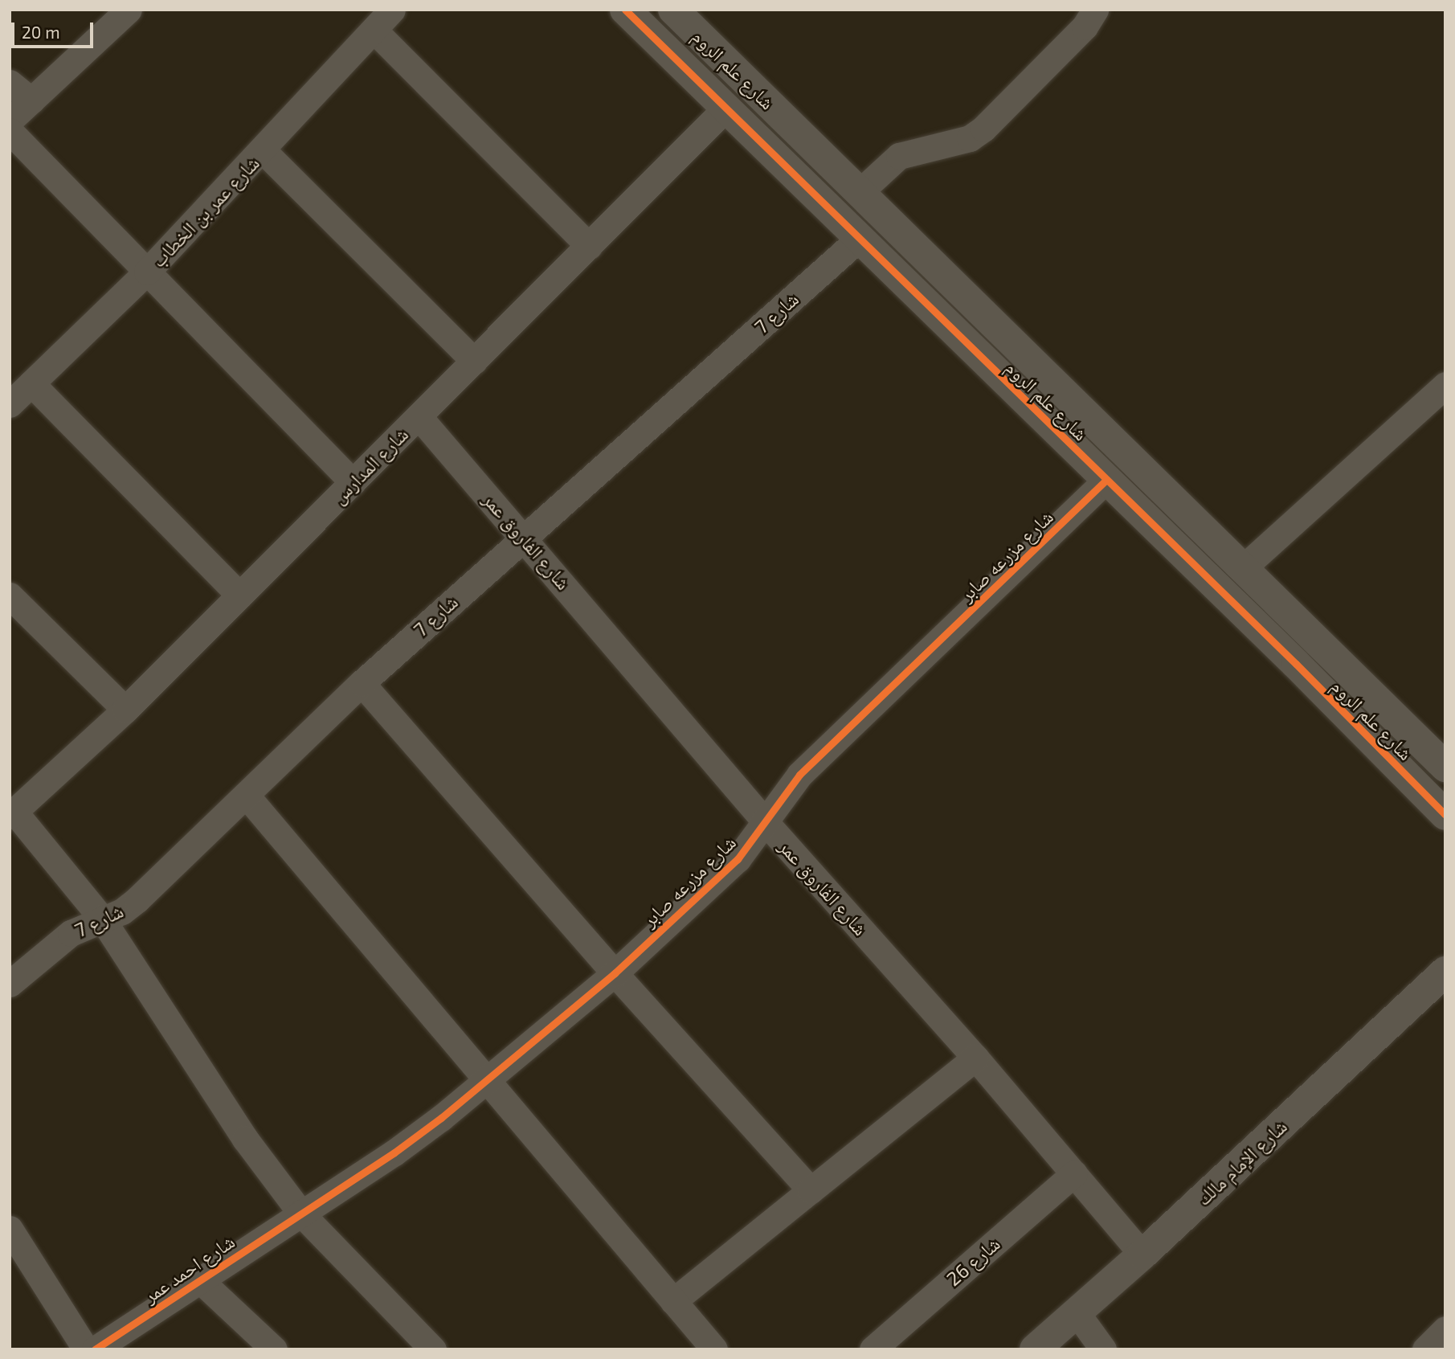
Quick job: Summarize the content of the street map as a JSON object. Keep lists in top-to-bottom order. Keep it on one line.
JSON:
{"streets":{"street":["شارع علم الروم","شارع عمر بن الخطاب","شارع 7","شارع المدارس","شارع الفاروق عمر","شارع مزرعه صابر","شارع الإمام مالك","شارع 26","شارع احمد عمر"]},"crossings":[["شارع علم الروم","شارع 7"],["شارع علم الروم","شارع المدارس"],["شارع علم الروم","شارع مزرعه صابر"],["شارع 7","شارع الفاروق عمر"],["شارع المدارس","شارع الفاروق عمر"],["شارع الفاروق عمر","شارع مزرعه صابر"],["شارع الفاروق عمر","شارع الإمام مالك"],["شارع الفاروق عمر","شارع 26"],["شارع مزرعه صابر","شارع احمد عمر"]],"scale_bar":"20 m"}
